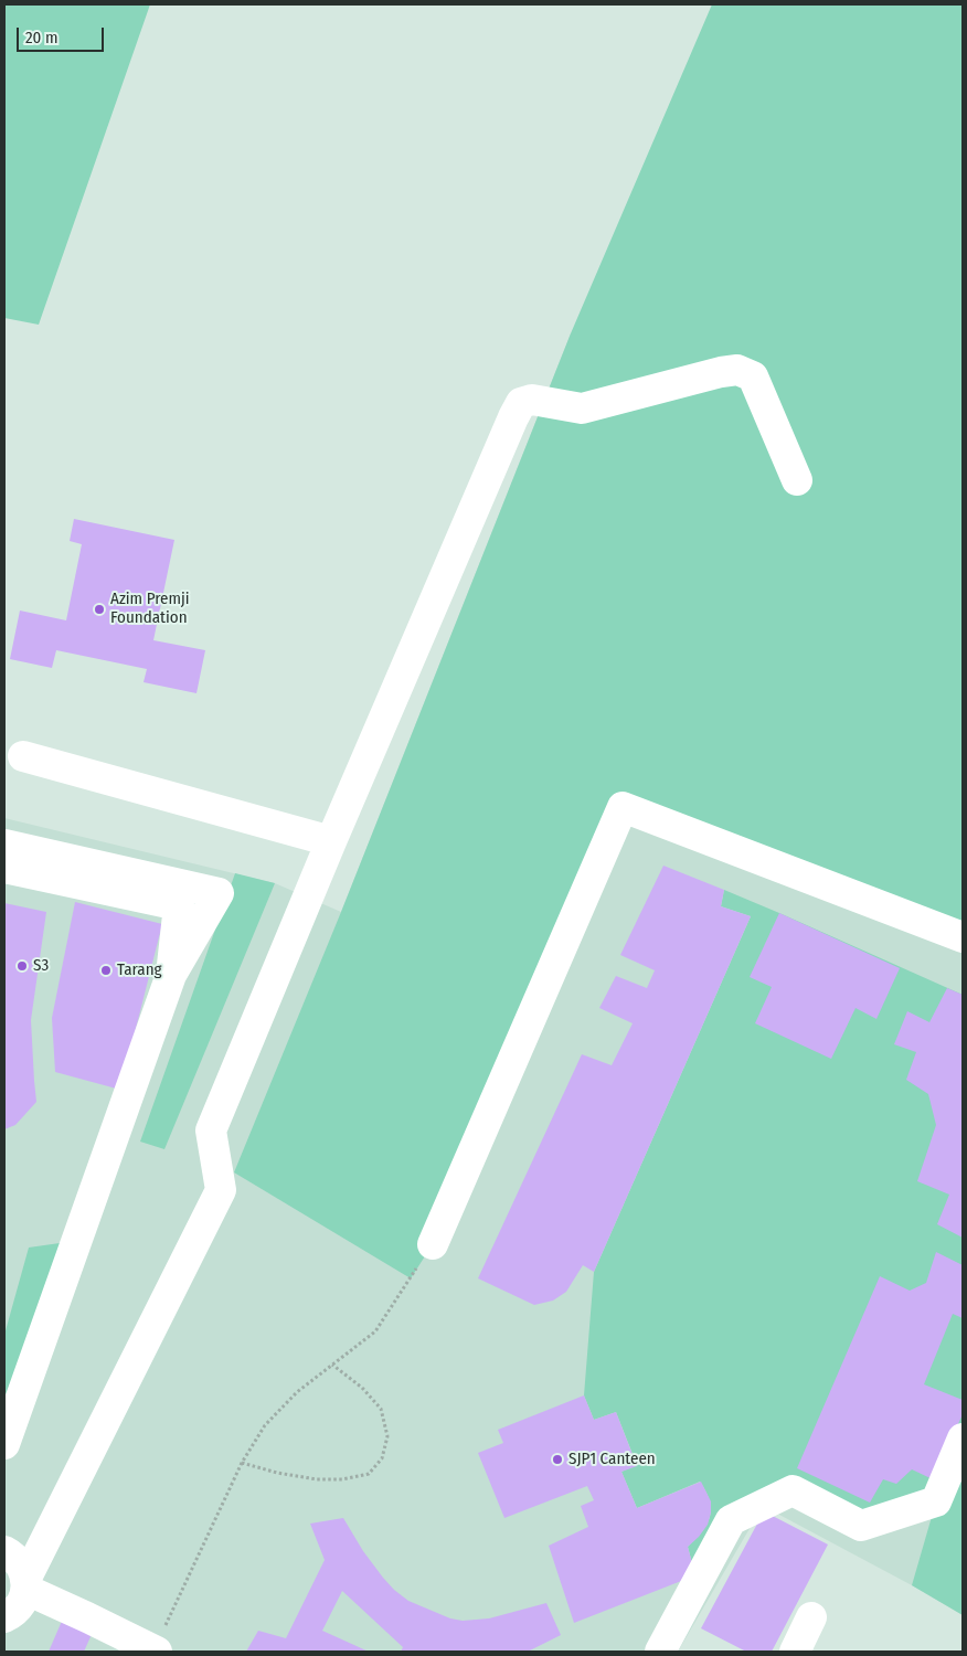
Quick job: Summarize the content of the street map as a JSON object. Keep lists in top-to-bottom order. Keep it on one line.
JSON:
{"places":["Azim Premji Foundation","S3","Tarang","SJP1 Canteen"],"scale_bar":"20 m"}
